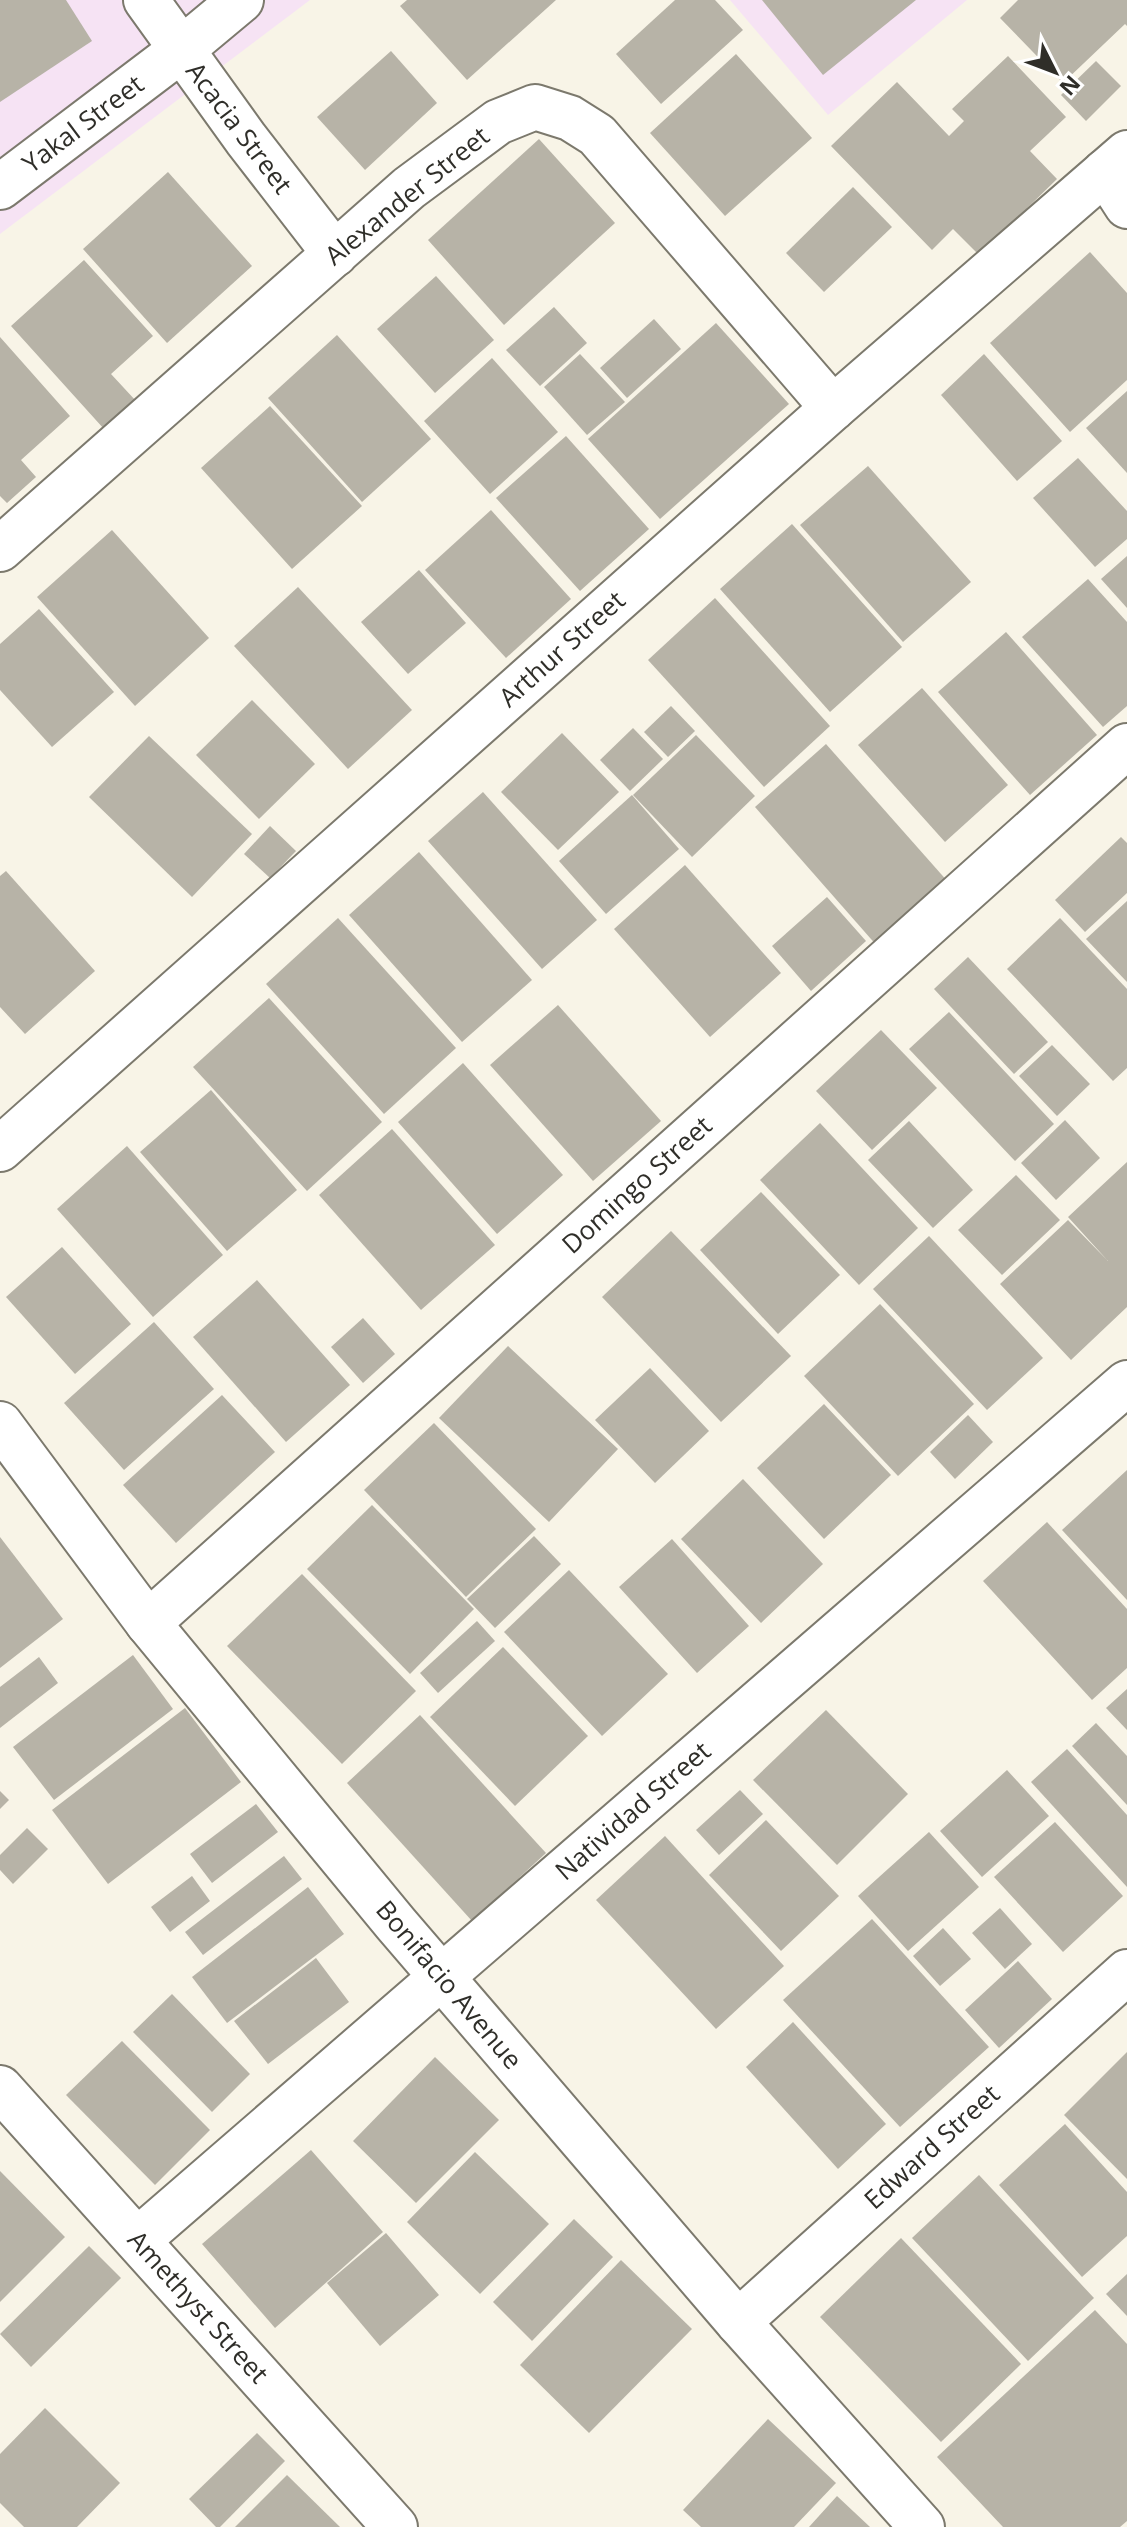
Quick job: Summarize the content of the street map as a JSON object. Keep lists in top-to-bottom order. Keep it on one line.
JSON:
{"streets":{"street":["Yakal Street","Acacia Street","Alexander Street","Arthur Street","Domingo Street","Natividad Street","Bonifacio Avenue","Edward Street","Amethyst Street"]},"crossings":[["Yakal Street","Acacia Street"],["Acacia Street","Alexander Street"],["Alexander Street","Arthur Street"],["Domingo Street","Bonifacio Avenue"],["Natividad Street","Bonifacio Avenue"],["Natividad Street","Amethyst Street"],["Bonifacio Avenue","Edward Street"]],"north":"bottom right"}
